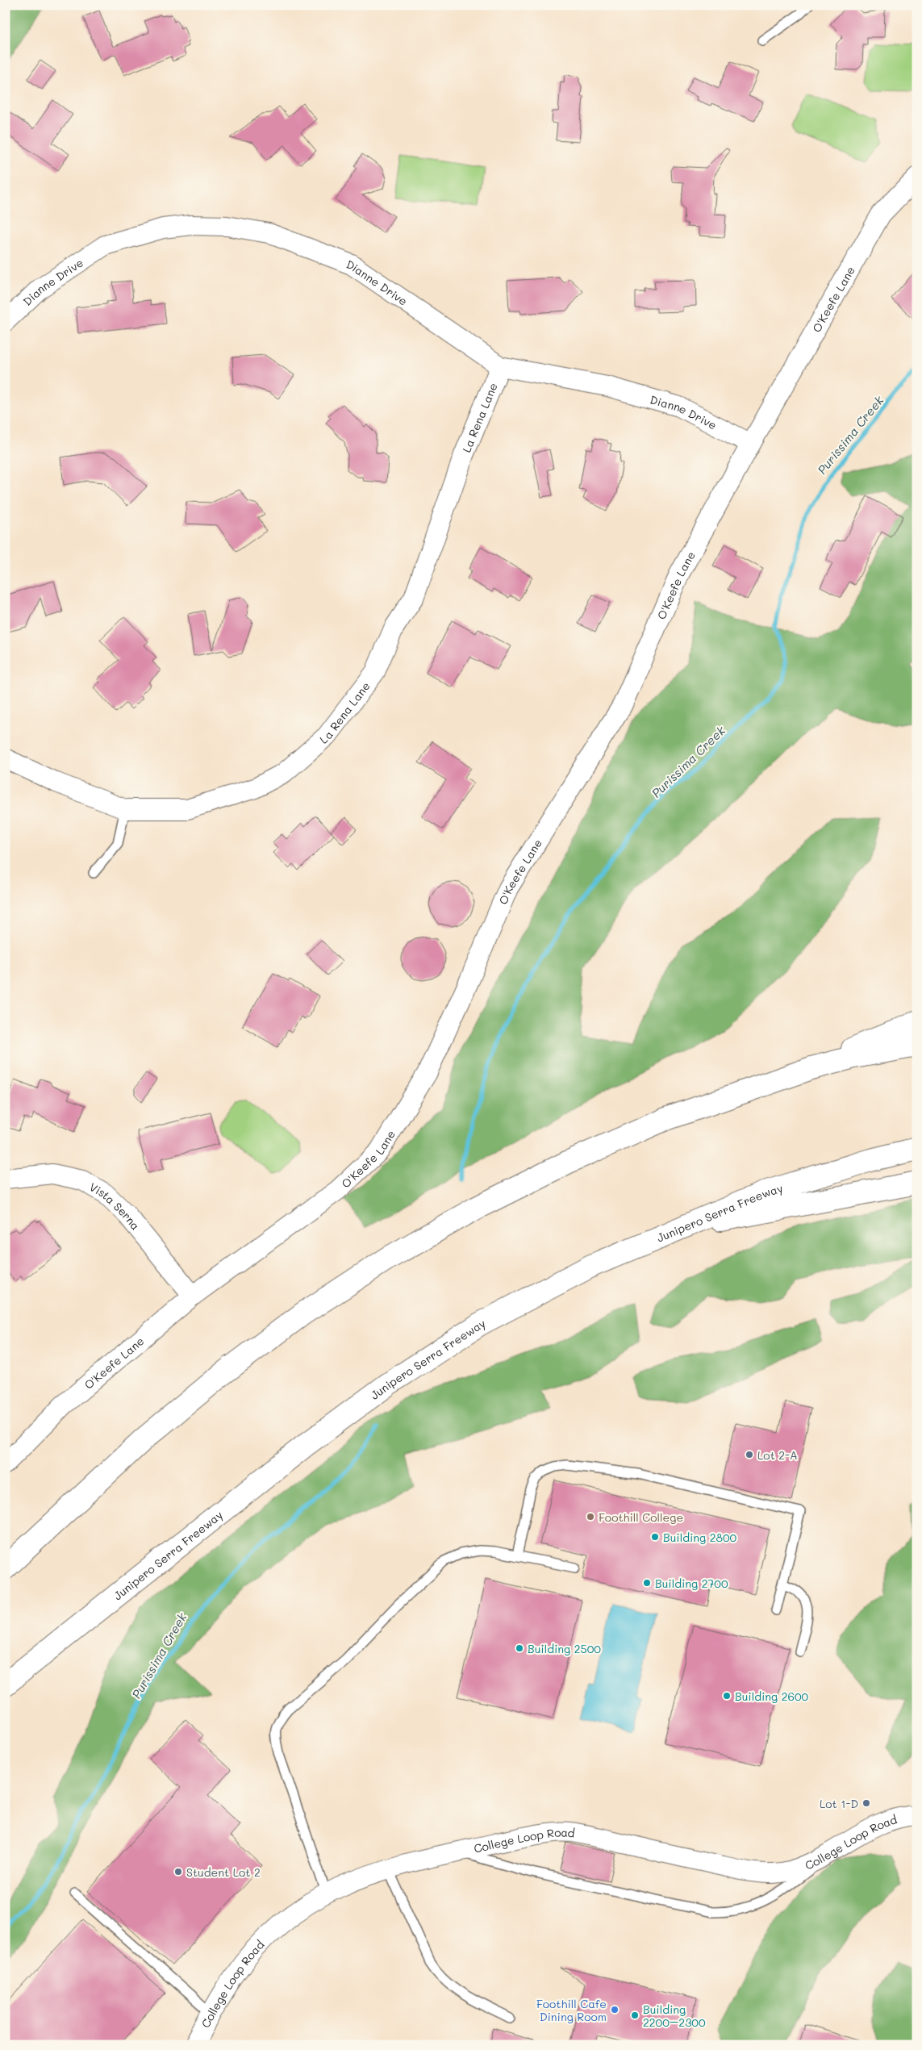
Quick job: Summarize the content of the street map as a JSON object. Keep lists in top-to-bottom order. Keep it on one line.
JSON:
{"streets":{"highway":["Junipero Serra Freeway"],"street":["Dianne Drive","O'Keefe Lane","La Rena Lane","Vista Serna","College Loop Road"]},"crossings":[["Dianne Drive","O'Keefe Lane"],["Dianne Drive","La Rena Lane"],["O'Keefe Lane","Vista Serna"]],"water":["Purissima Creek"],"places":["Lot 2-A","Foothill College","Building 2800","Building 2700","Building 2500","Building 2600","Lot 1-D","Student Lot 2","Foothill Cafe Dining Room","Building 2200–2300"]}
